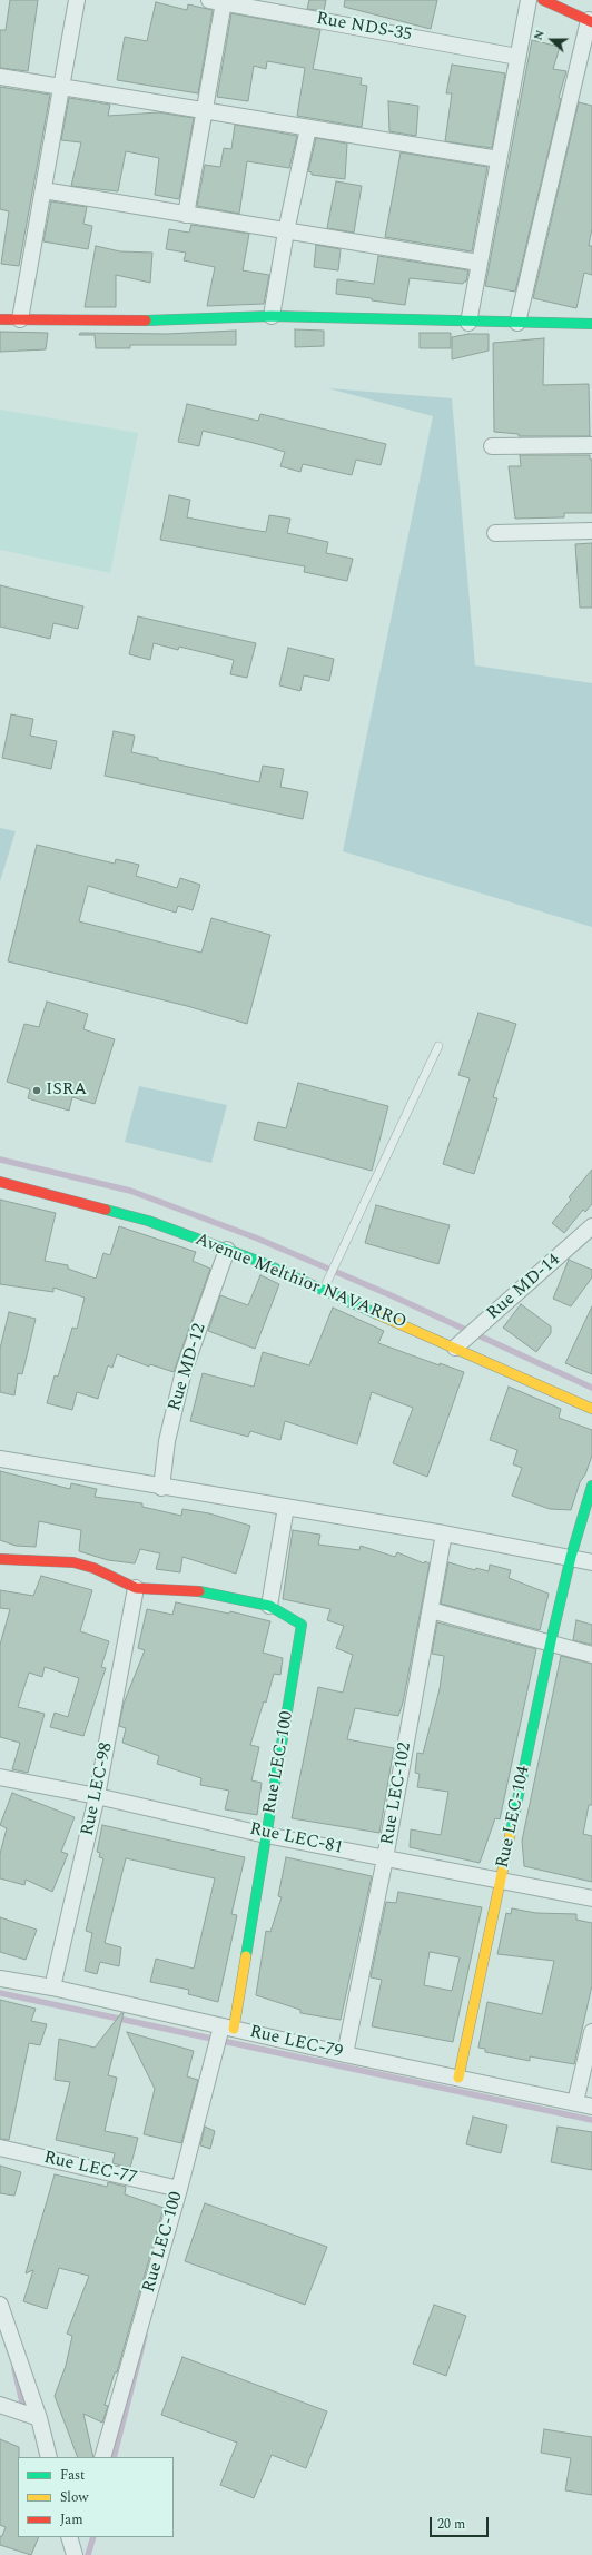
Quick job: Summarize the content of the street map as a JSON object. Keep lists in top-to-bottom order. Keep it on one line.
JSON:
{"streets":{"street":["Rue NDS-35","Avenue Melthior NAVARRO","Rue MD-14","Rue MD-12","Rue LEC-100","Rue LEC-98","Rue LEC-102","Rue LEC-104","Rue LEC-81","Rue LEC-79","Rue LEC-77"]},"crossings":[["Avenue Melthior NAVARRO","Rue MD-14"],["Avenue Melthior NAVARRO","Rue MD-12"],["Rue LEC-100","Rue LEC-81"],["Rue LEC-100","Rue LEC-79"],["Rue LEC-100","Rue LEC-77"],["Rue LEC-98","Rue LEC-81"],["Rue LEC-98","Rue LEC-79"],["Rue LEC-102","Rue LEC-81"],["Rue LEC-102","Rue LEC-79"],["Rue LEC-104","Rue LEC-81"],["Rue LEC-104","Rue LEC-79"]],"places":["ISRA"],"legend":["Fast","Slow","Jam"],"scale_bar":"20 m","north":"left"}
